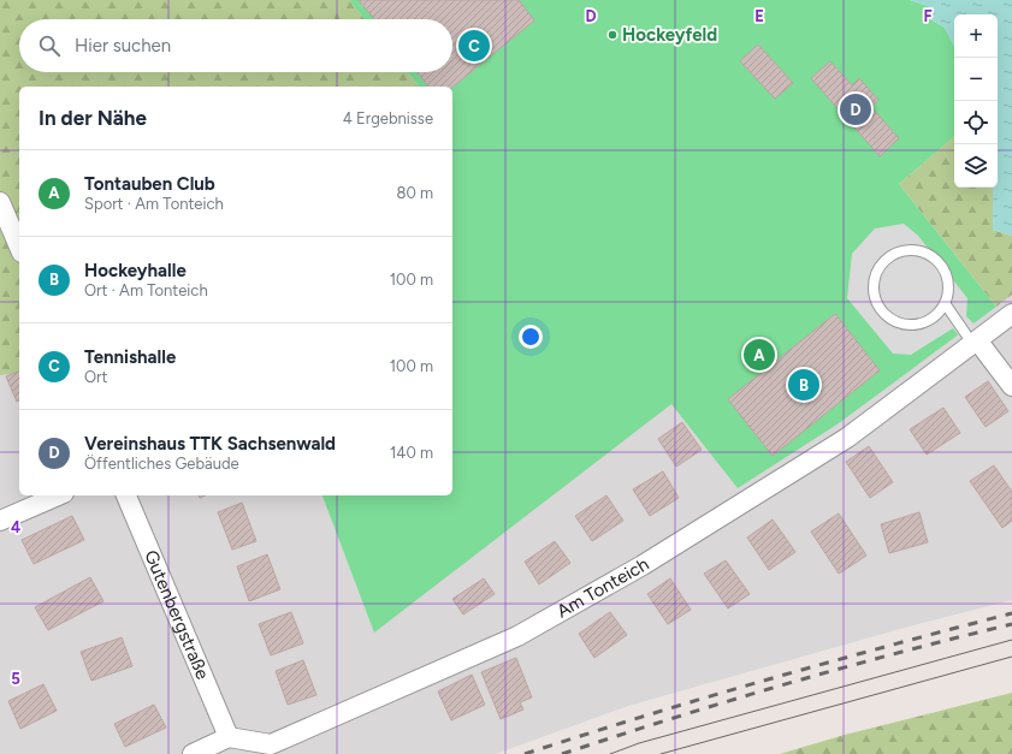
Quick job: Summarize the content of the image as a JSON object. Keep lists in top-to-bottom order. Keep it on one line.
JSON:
{"streets":{"street":["Am Tonteich","Gutenbergstraße"]},"crossings":[["Am Tonteich","Gutenbergstraße"]],"places":["Hockeyfeld"],"page":{"map_buttons":["+","−"],"search":"Hier suchen","pins":["C","D","A","B"],"heading":["In der Nähe","4 Ergebnisse"],"list":[{"mark":"A","name":"Tontauben Club","note":"Sport · Am Tonteich","value":"80 m"},{"mark":"B","name":"Hockeyhalle","note":"Ort · Am Tonteich","value":"100 m"},{"mark":"C","name":"Tennishalle","note":"Ort","value":"100 m"},{"mark":"D","name":"Vereinshaus TTK Sachsenwald","note":"Öffentliches Gebäude","value":"140 m"}]},"grid":{"columns":["D","E","F"],"rows":["4","5"]}}
